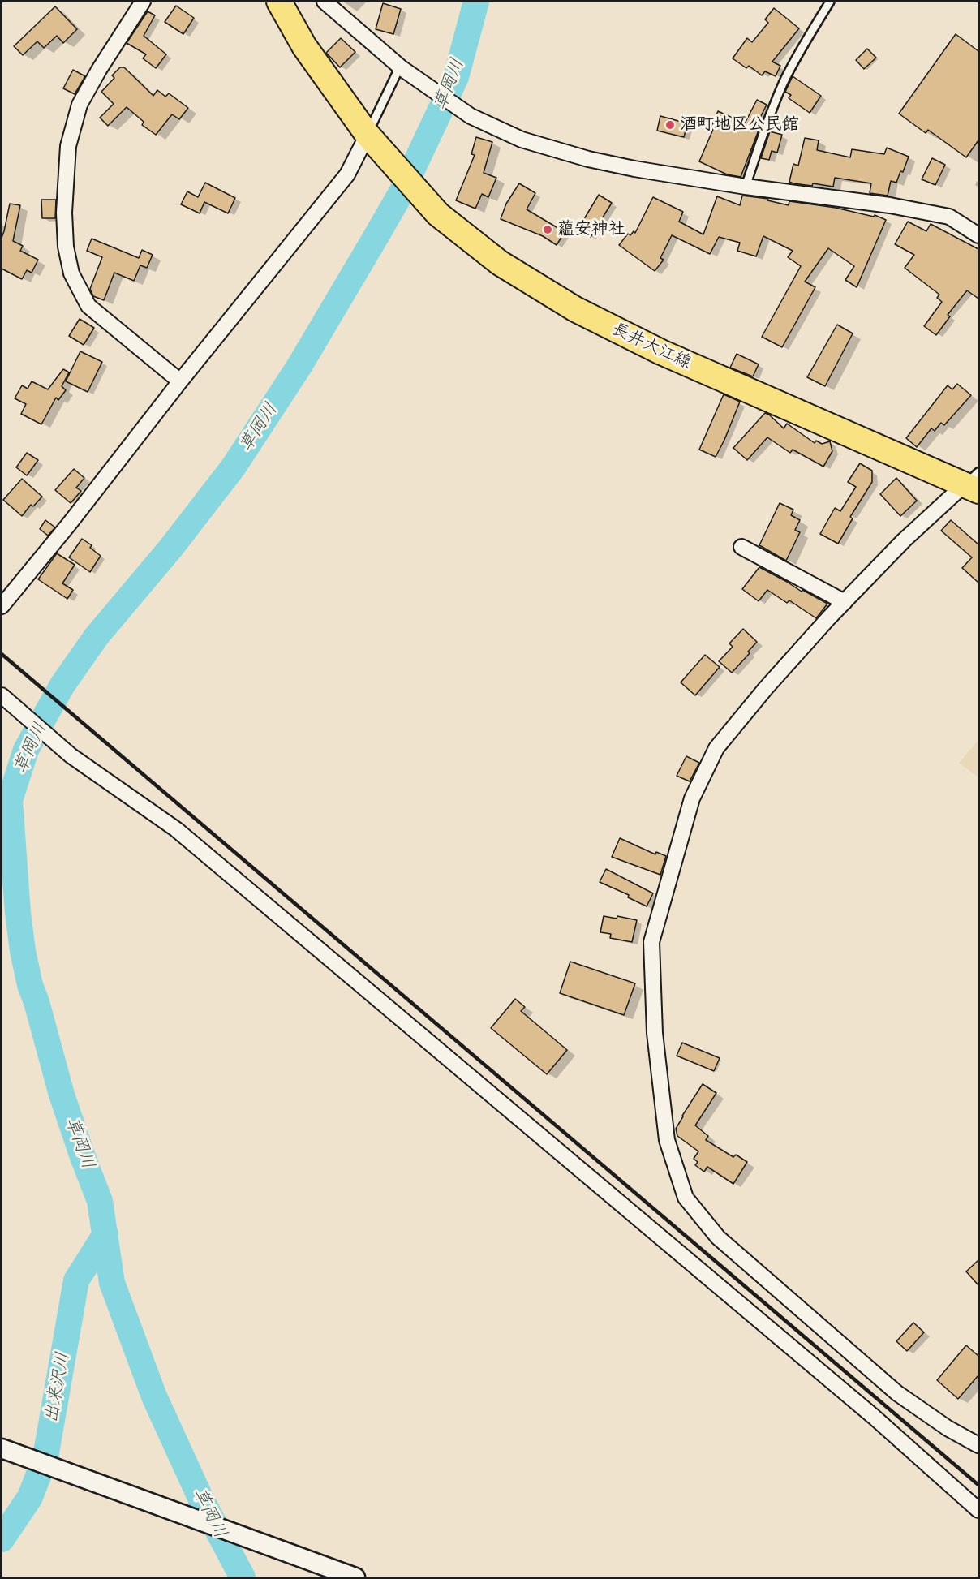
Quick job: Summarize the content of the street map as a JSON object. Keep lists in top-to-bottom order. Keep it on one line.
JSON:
{"streets":{"main road":["長井大江線"]},"water":["草岡川","出来沢川"],"places":["酒町地区公民館","蘊安神社"]}
